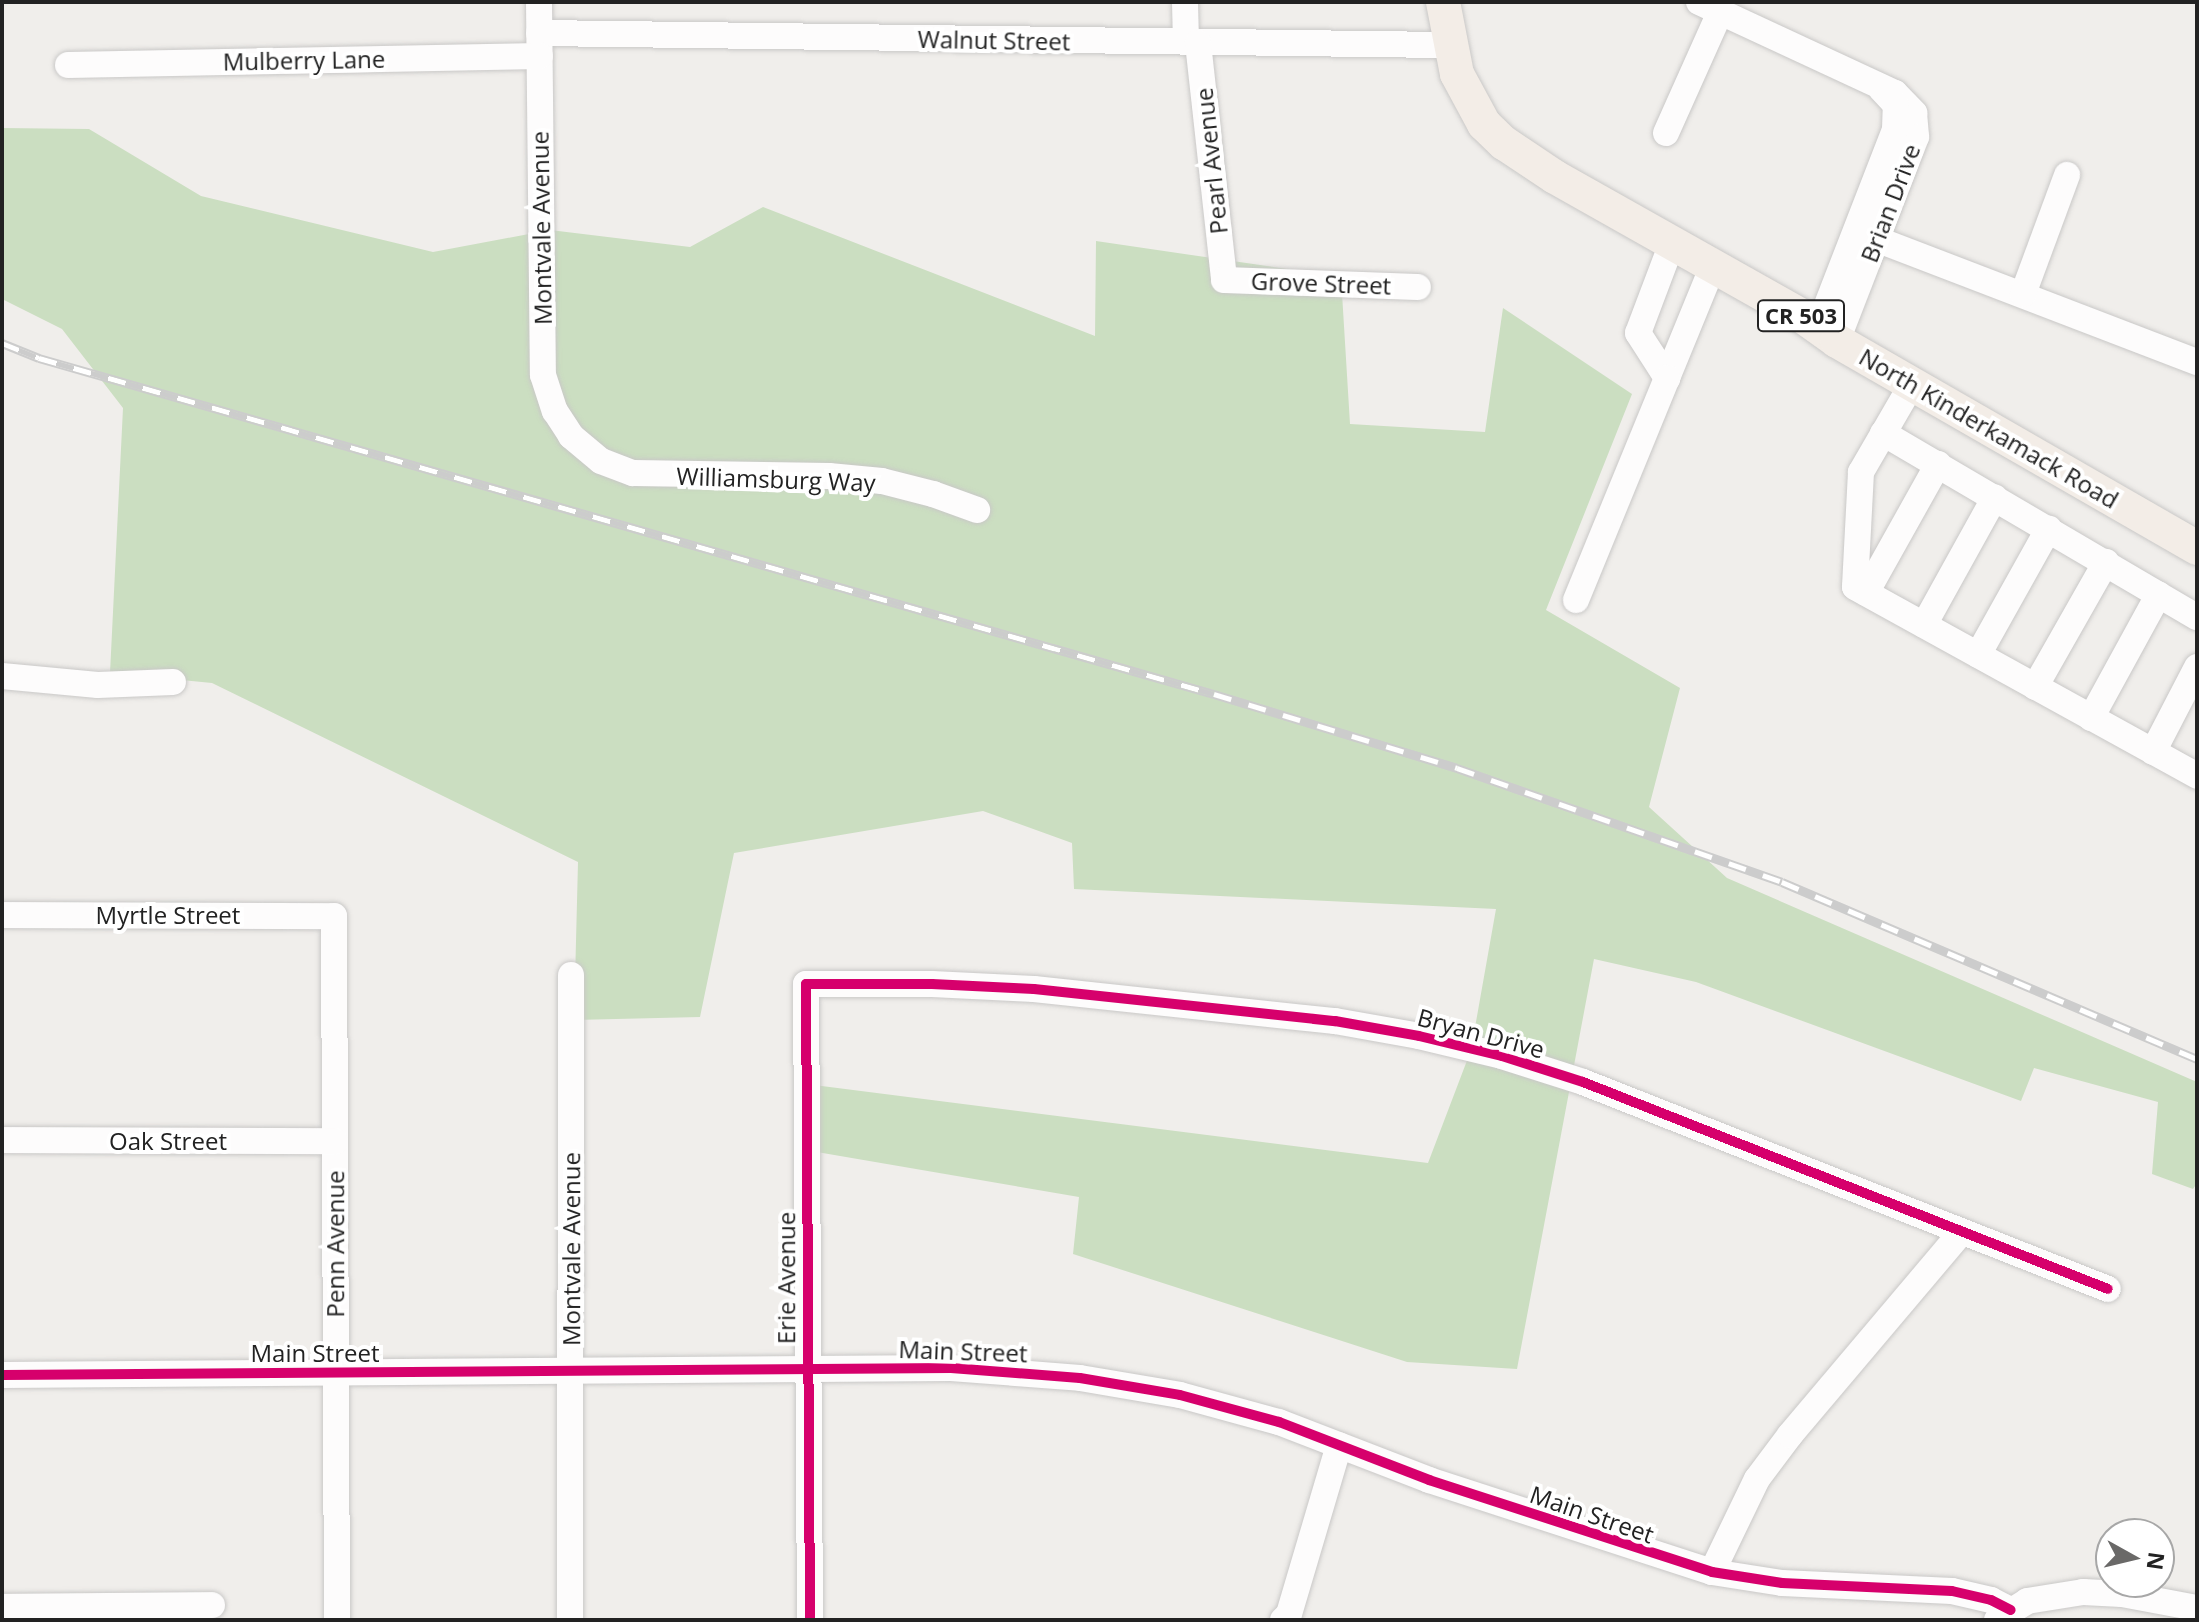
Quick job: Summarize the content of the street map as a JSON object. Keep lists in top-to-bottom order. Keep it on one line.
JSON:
{"streets":{"main road":["CR 503","North Kinderkamack Road"],"street":["Walnut Street","Mulberry Lane","Pearl Avenue","Brian Drive","Montvale Avenue","Grove Street","Williamsburg Way","Myrtle Street","Bryan Drive","Oak Street","Penn Avenue","Erie Avenue","Main Street"]},"crossings":[["Walnut Street","Mulberry Lane"],["Walnut Street","Pearl Avenue"],["Walnut Street","Montvale Avenue"],["Walnut Street","North Kinderkamack Road"],["Mulberry Lane","Montvale Avenue"],["Pearl Avenue","Grove Street"],["Brian Drive","North Kinderkamack Road"],["Montvale Avenue","Williamsburg Way"],["Montvale Avenue","Main Street"],["Myrtle Street","Penn Avenue"],["Bryan Drive","Erie Avenue"],["Oak Street","Penn Avenue"],["Penn Avenue","Main Street"],["Erie Avenue","Main Street"]],"north":"right"}
